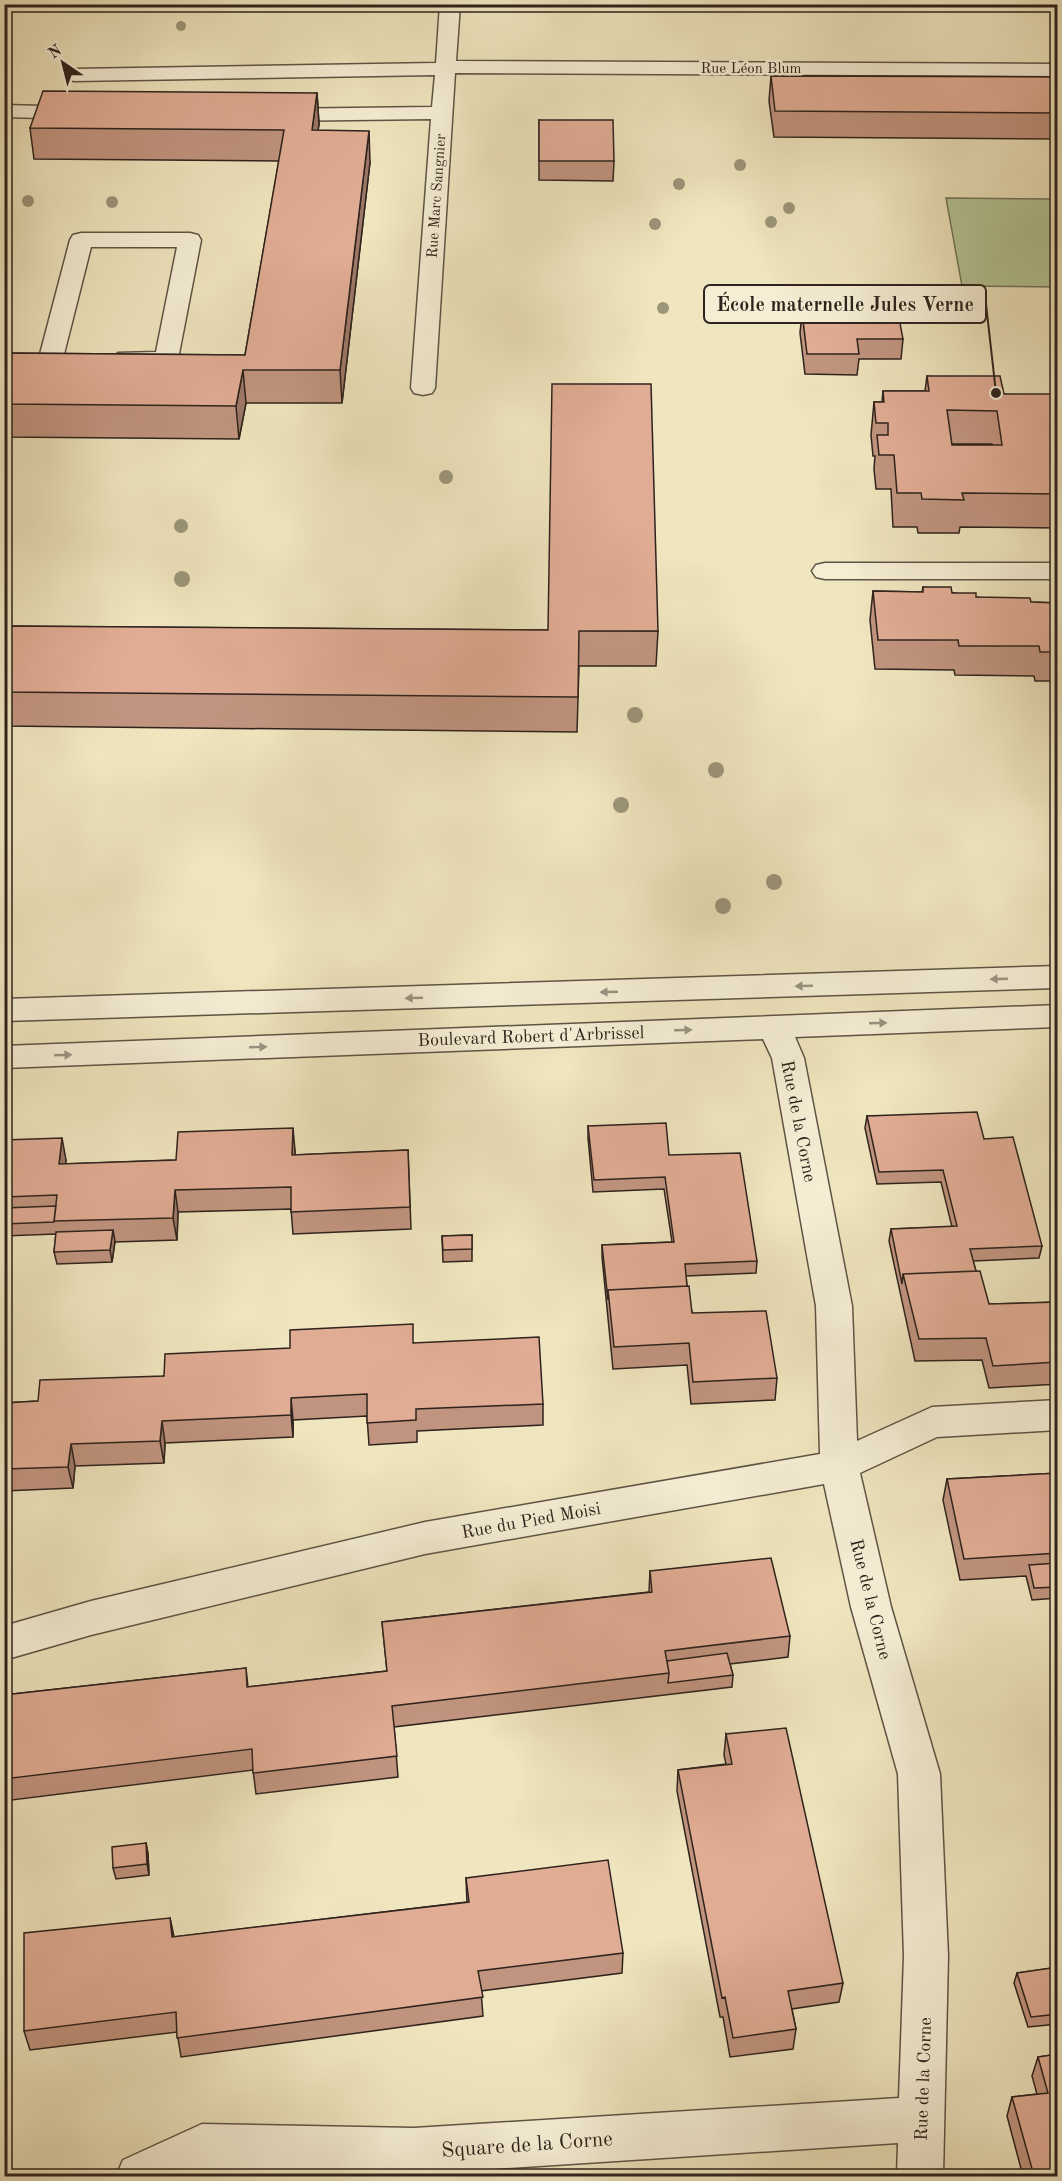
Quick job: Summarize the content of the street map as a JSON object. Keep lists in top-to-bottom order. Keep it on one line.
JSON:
{"streets":{"street":["Rue Léon Blum","Rue Marc Sangnier","Boulevard Robert d'Arbrissel","Rue de la Corne","Rue du Pied Moisi","Square de la Corne"]},"crossings":[["Rue Léon Blum","Rue Marc Sangnier"],["Boulevard Robert d'Arbrissel","Rue de la Corne"],["Rue de la Corne","Rue du Pied Moisi"],["Rue de la Corne","Square de la Corne"]],"places":["École maternelle Jules Verne"],"north":"top left"}
